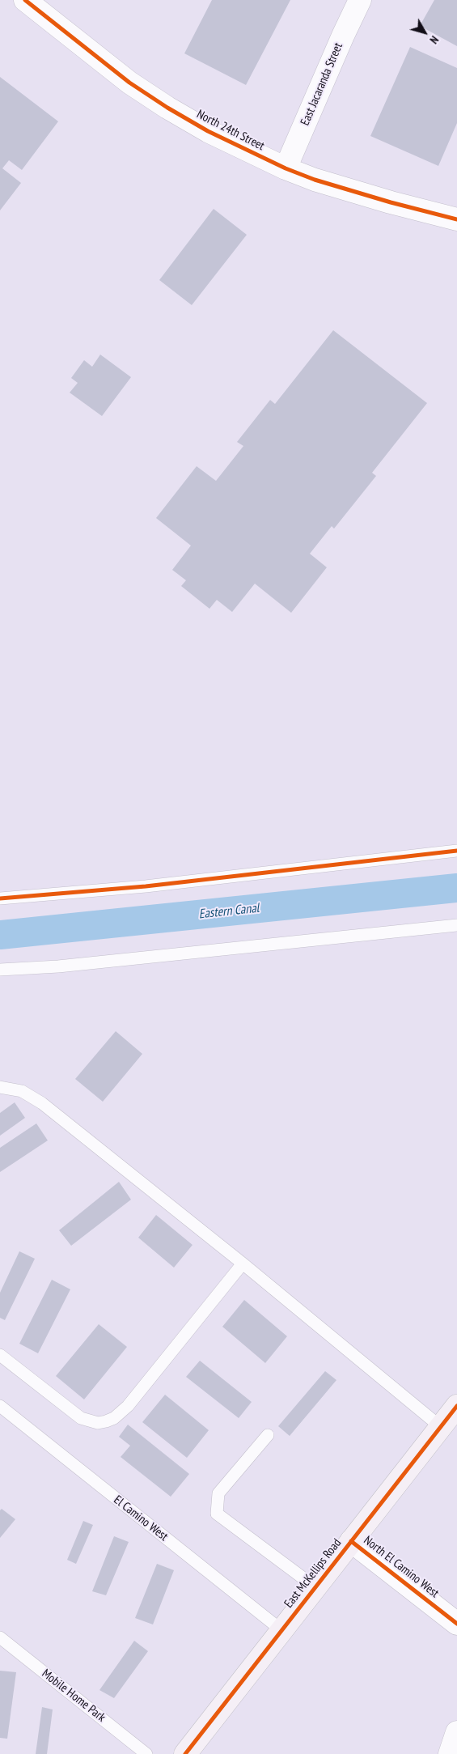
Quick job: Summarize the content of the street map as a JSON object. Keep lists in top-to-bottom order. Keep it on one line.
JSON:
{"streets":{"main road":["East McKellips Road"],"street":["East Jacaranda Street","North 24th Street","North El Camino West"],"lane":["El Camino West","Mobile Home Park"]},"crossings":[["East Jacaranda Street","North 24th Street"],["El Camino West","East McKellips Road"],["North El Camino West","East McKellips Road"]],"water":["Eastern Canal"],"north":"bottom right"}
